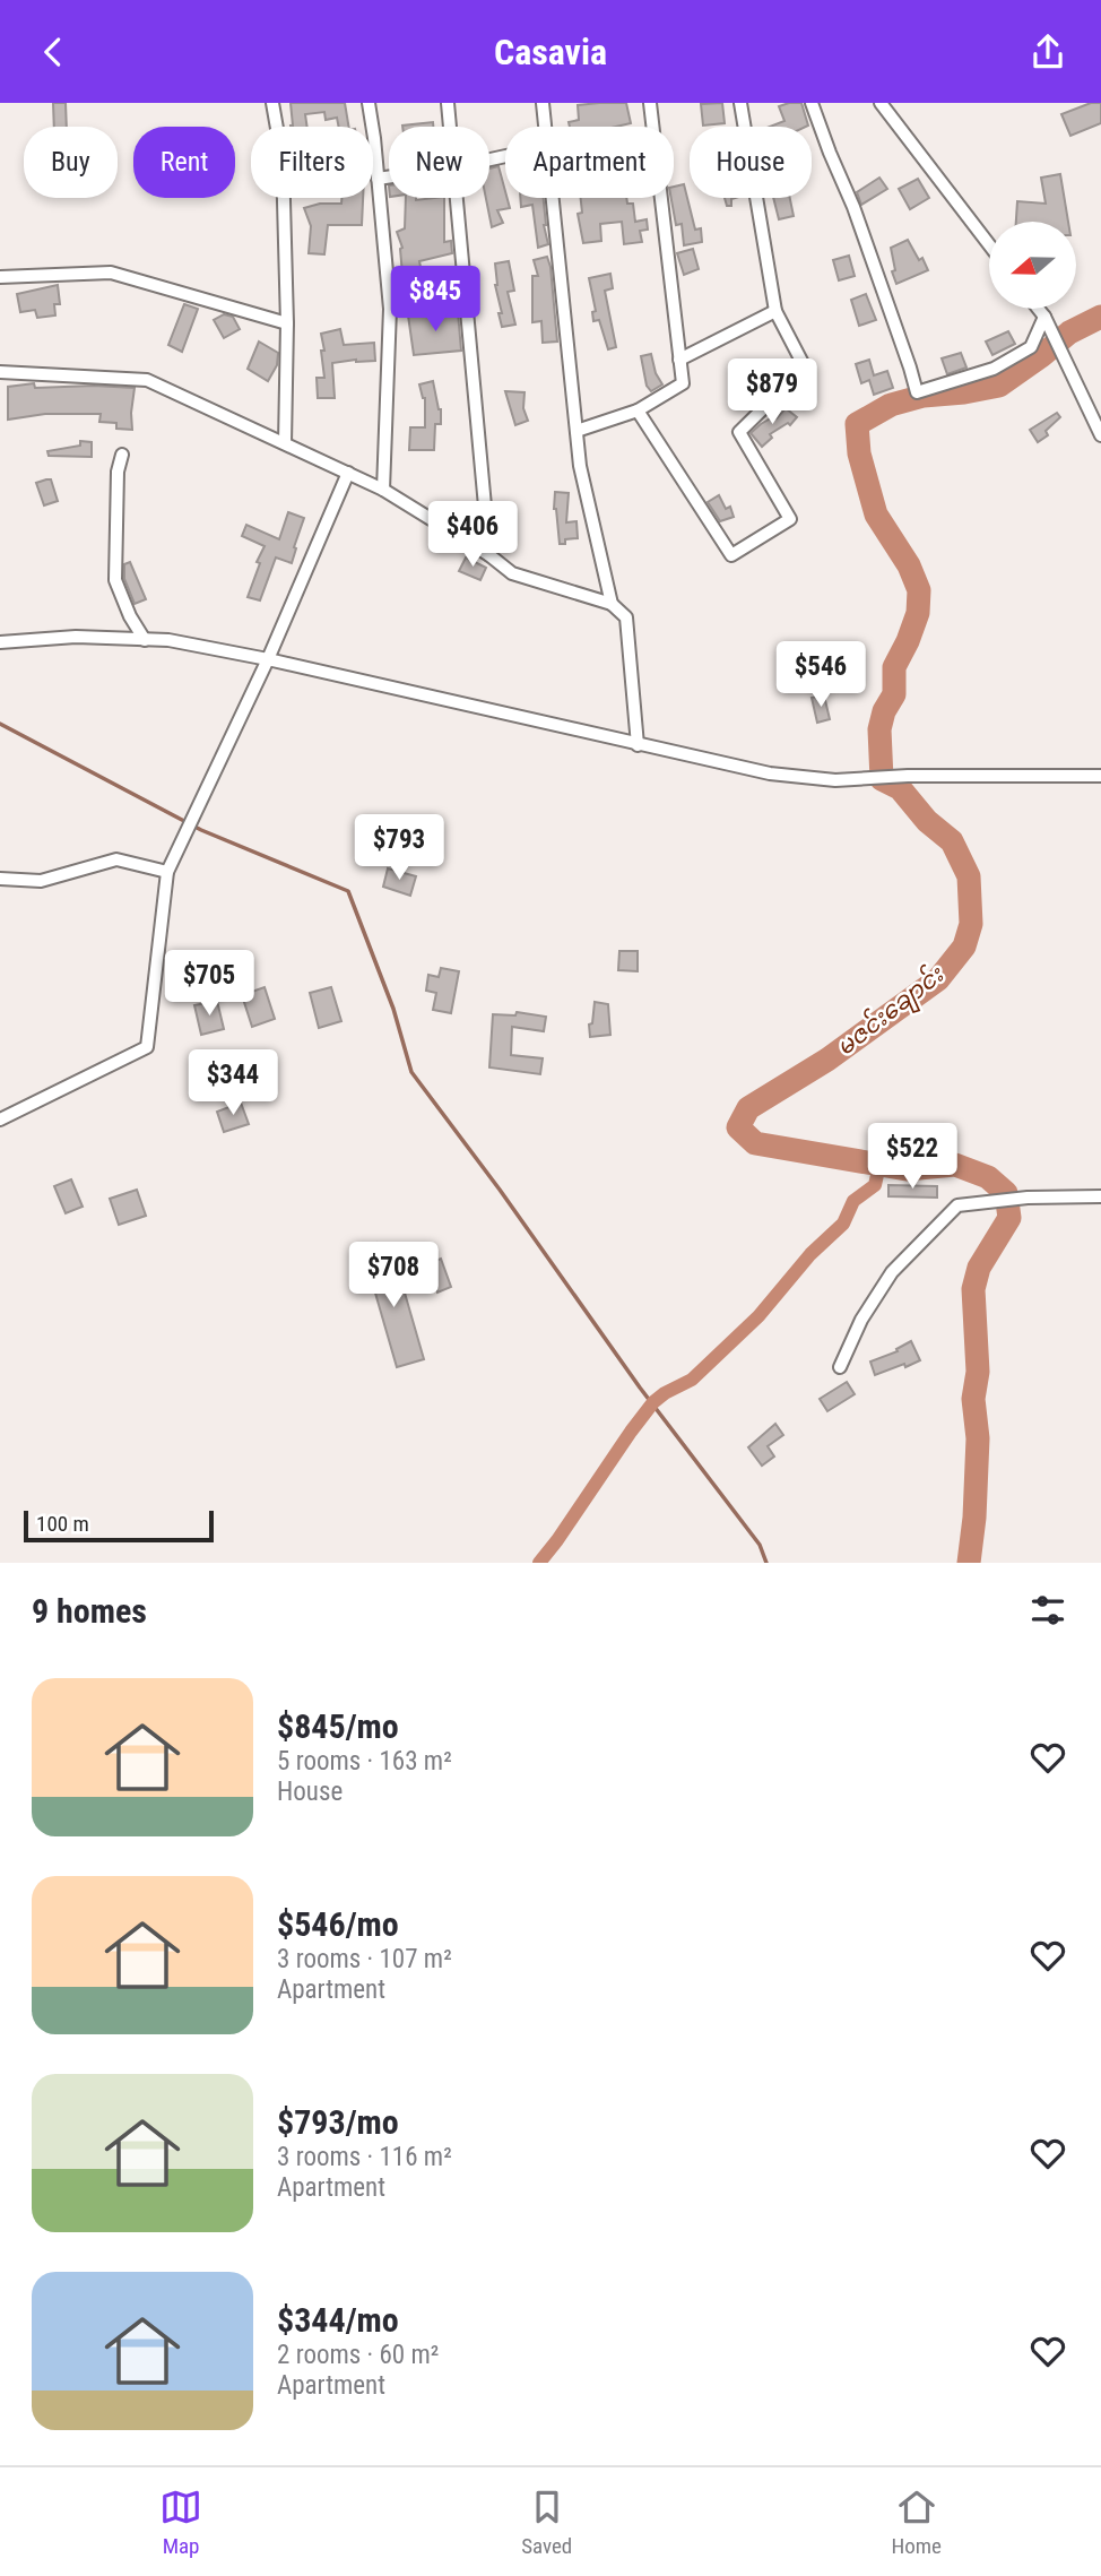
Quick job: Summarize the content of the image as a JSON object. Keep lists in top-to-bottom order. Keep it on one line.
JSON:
{"water":["မဇင်းချောင်း"],"scale_bar":"100 m","north":"left","page":{"header":"Casavia","chip":["Buy","Rent","Filters","New","Apartment","House"],"price":["$845","$879","$406","$546","$793","$705","$344","$522","$708"],"scale":"100 m","heading":"9 homes","list":[{"name":"$845/mo","note":"5 rooms · 163 m² · House"},{"name":"$546/mo","note":"3 rooms · 107 m² · Apartment"},{"name":"$793/mo","note":"3 rooms · 116 m² · Apartment"},{"name":"$344/mo","note":"2 rooms · 60 m² · Apartment"}],"tabs":["Map","Saved","Home"]}}
